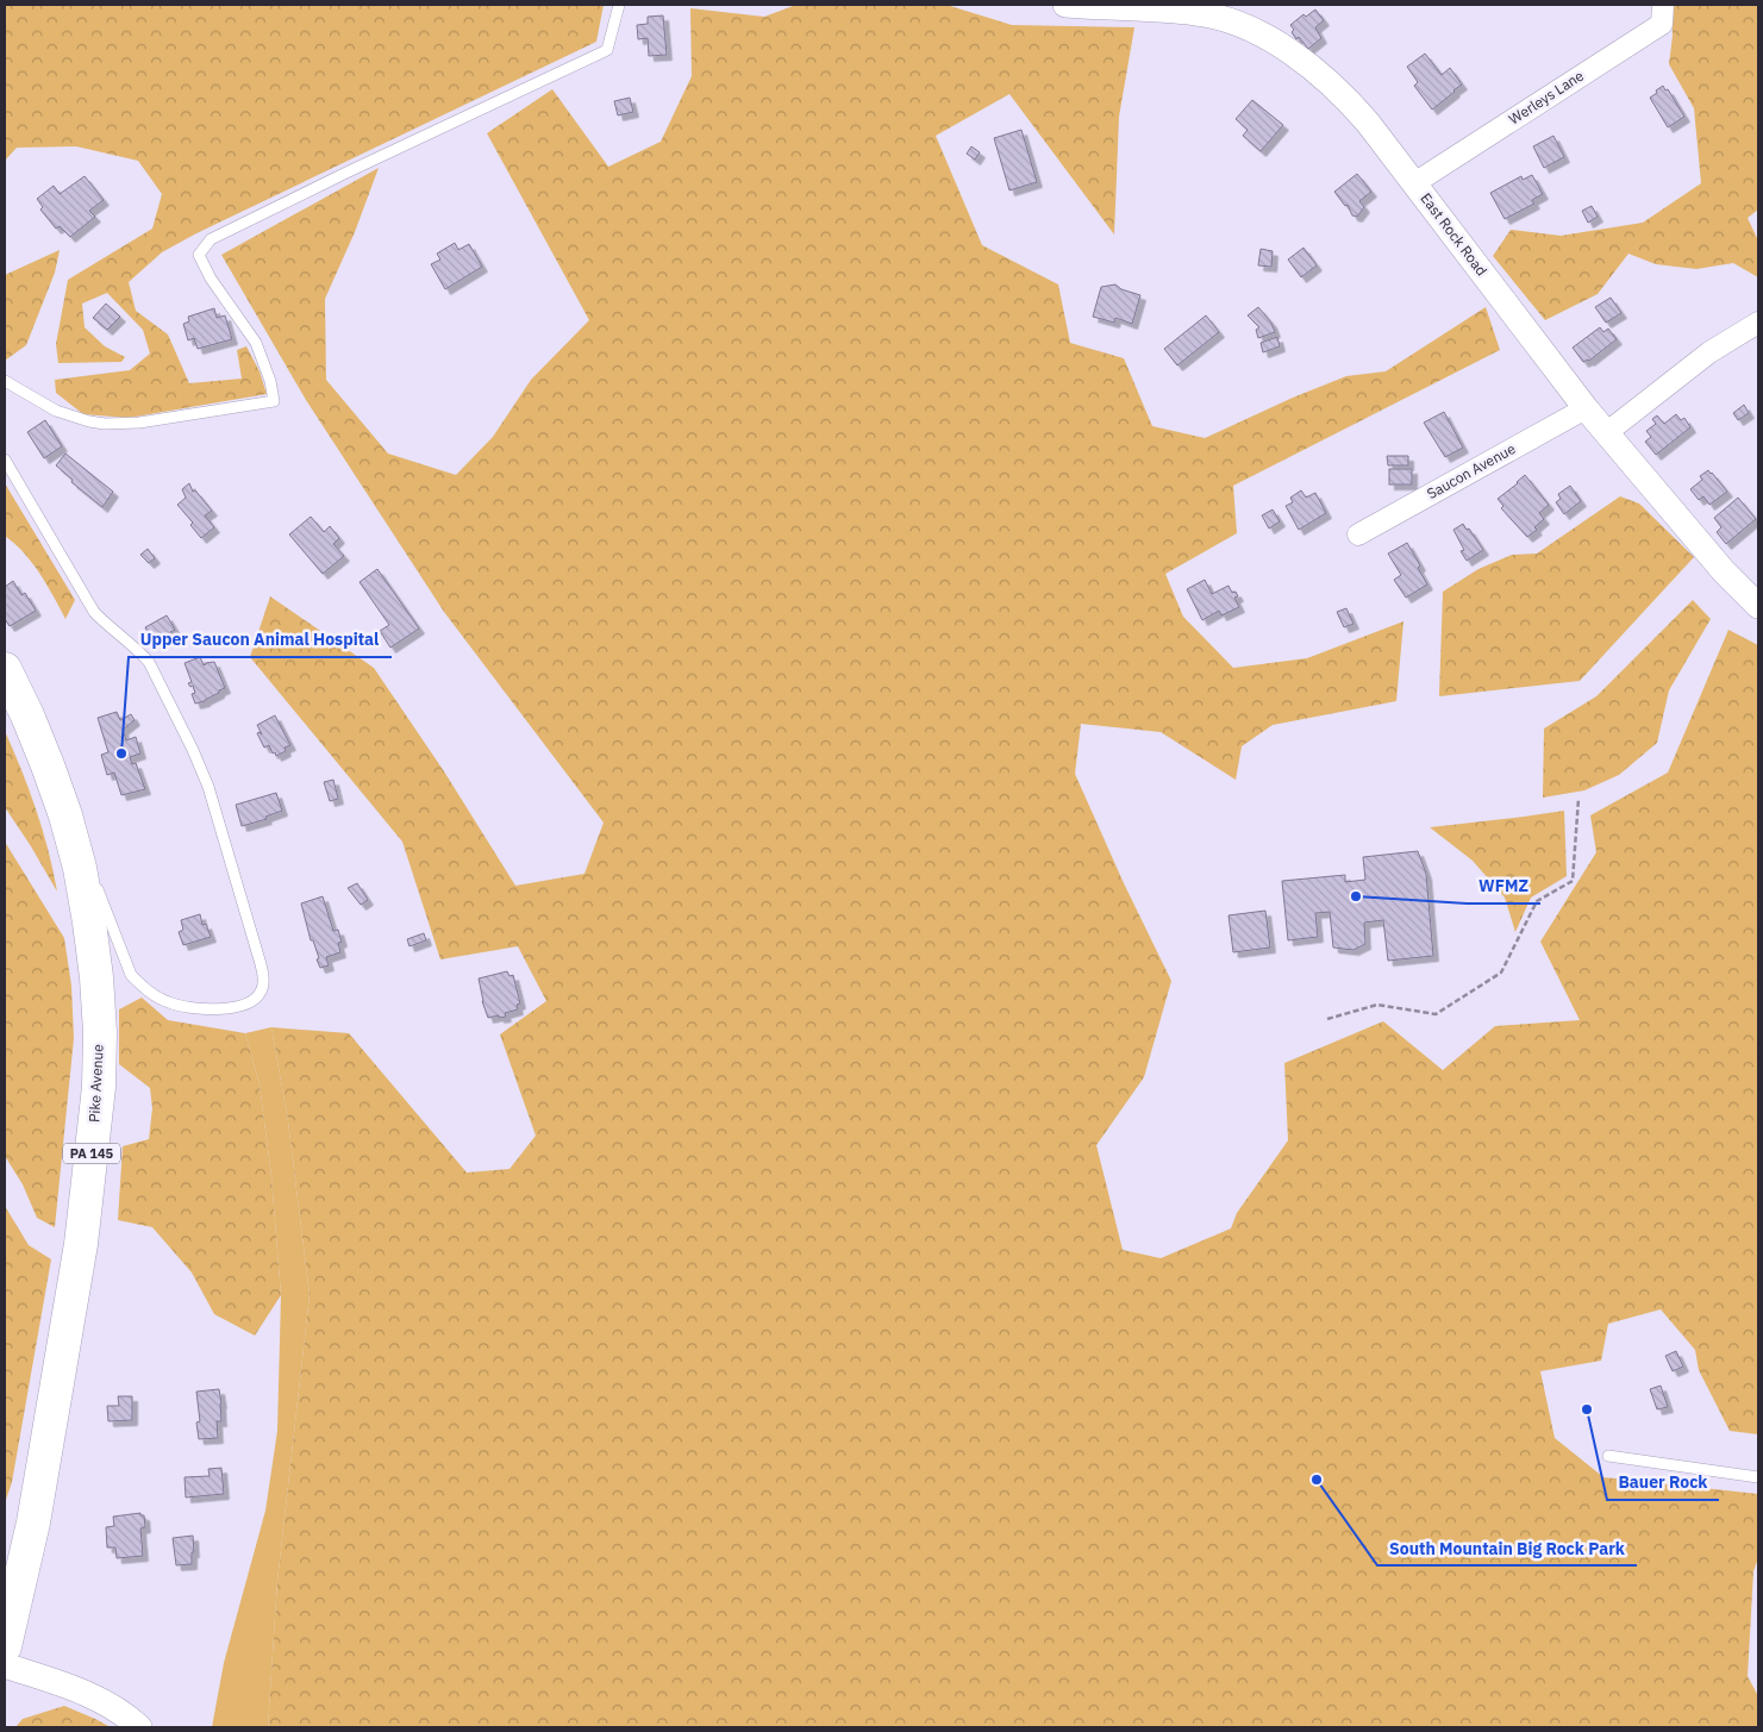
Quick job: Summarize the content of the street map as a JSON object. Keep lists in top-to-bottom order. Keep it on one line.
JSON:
{"streets":{"main road":["Pike Avenue","PA 145"],"street":["Werleys Lane","East Rock Road","Saucon Avenue"]},"crossings":[["Werleys Lane","East Rock Road"],["East Rock Road","Saucon Avenue"]],"places":["Upper Saucon Animal Hospital","WFMZ","Bauer Rock","South Mountain Big Rock Park"]}
